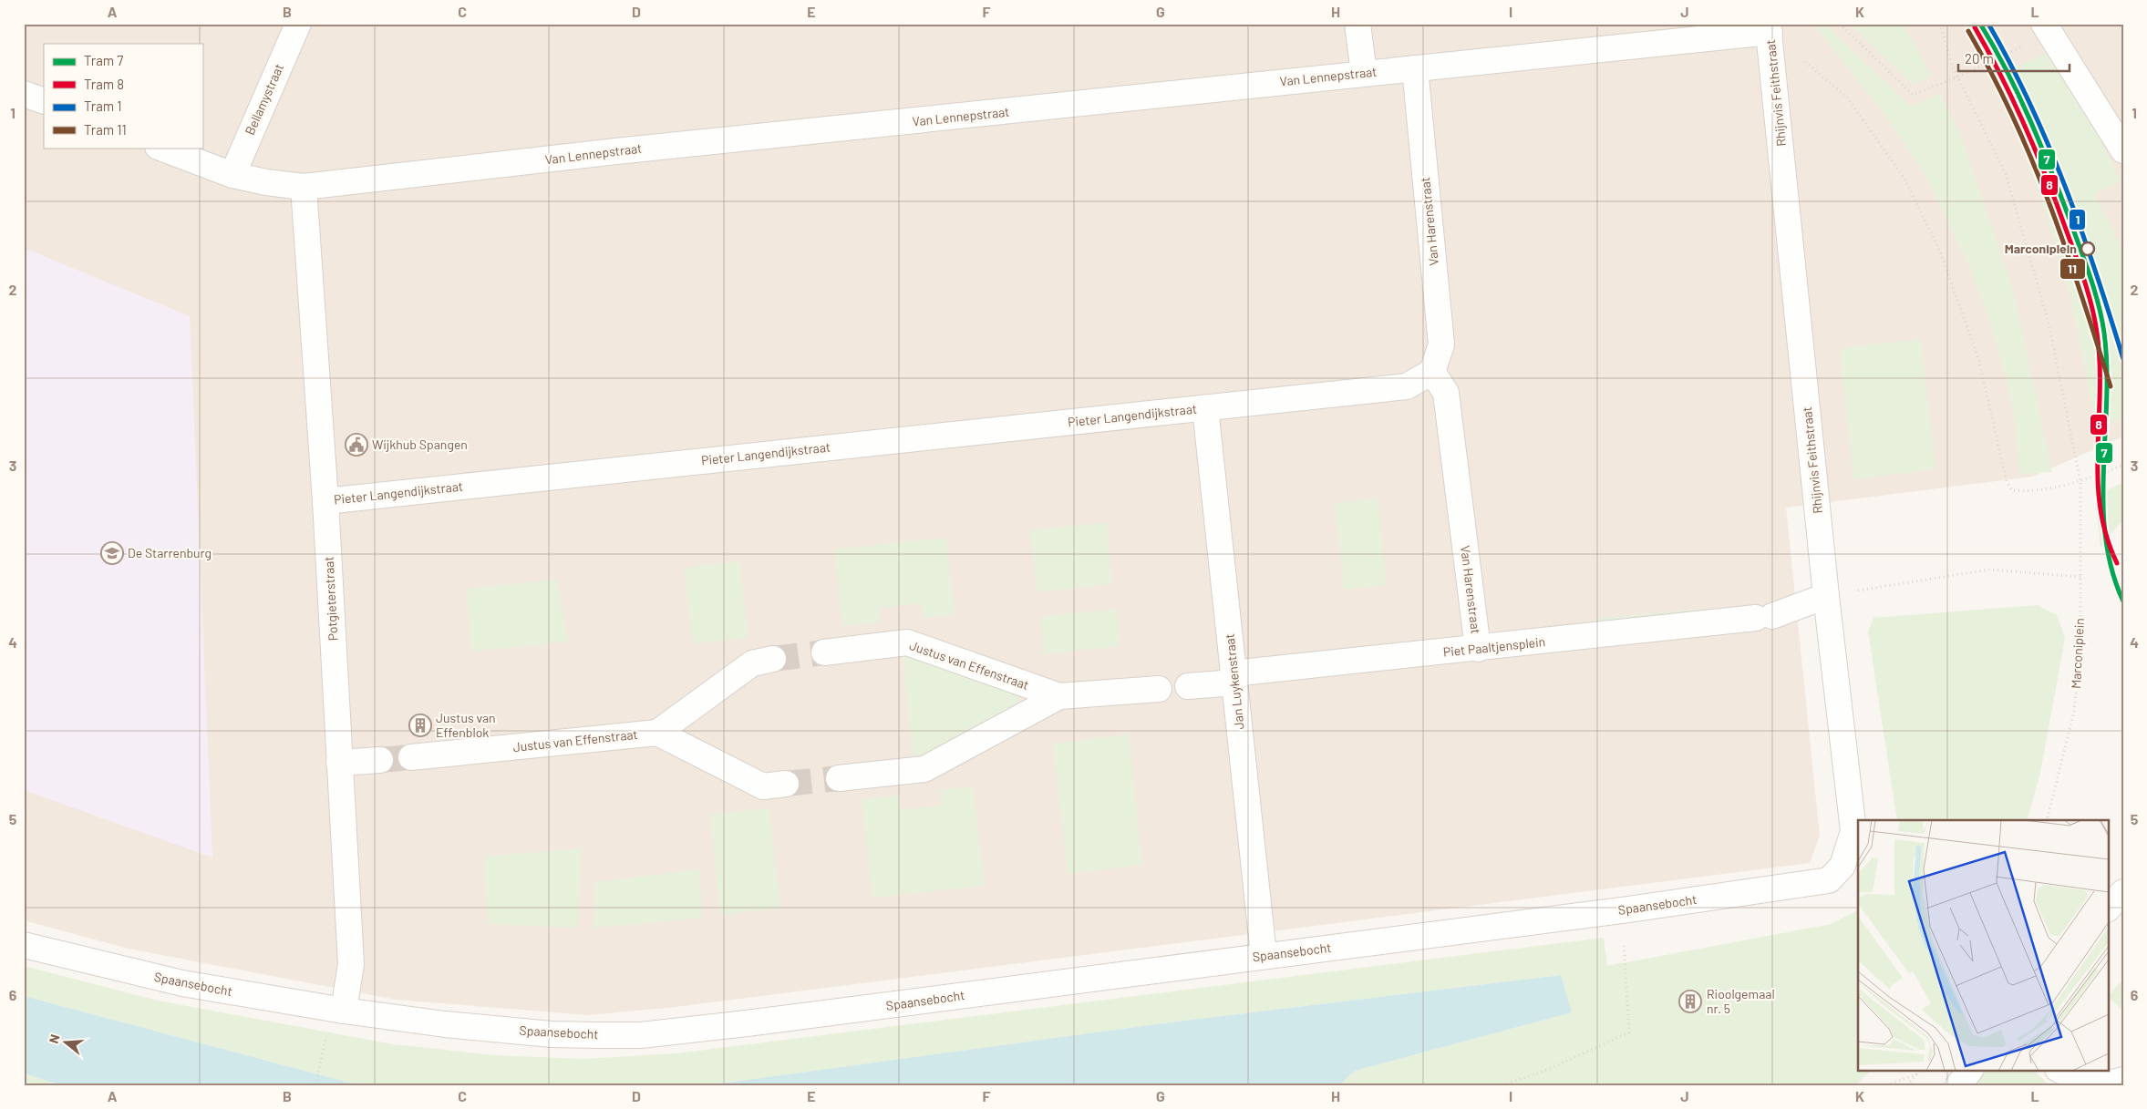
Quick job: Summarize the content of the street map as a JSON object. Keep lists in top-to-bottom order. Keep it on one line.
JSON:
{"streets":{"street":["Van Lennepstraat","Rhijnvis Feithstraat","Bellamystraat","Van Harenstraat","Pieter Langendijkstraat","Potgieterstraat","Piet Paaltjensplein","Justus van Effenstraat","Jan Luykenstraat","Spaansebocht"],"path":["Marconiplein"]},"crossings":[["Van Lennepstraat","Rhijnvis Feithstraat"],["Van Lennepstraat","Bellamystraat"],["Van Lennepstraat","Van Harenstraat"],["Van Lennepstraat","Potgieterstraat"],["Rhijnvis Feithstraat","Piet Paaltjensplein"],["Rhijnvis Feithstraat","Spaansebocht"],["Van Harenstraat","Piet Paaltjensplein"],["Pieter Langendijkstraat","Potgieterstraat"],["Pieter Langendijkstraat","Jan Luykenstraat"],["Potgieterstraat","Spaansebocht"],["Piet Paaltjensplein","Jan Luykenstraat"],["Jan Luykenstraat","Spaansebocht"]],"places":{"other":["Marconiplein"],"public building":["Wijkhub Spangen"],"school or university":["De Starrenburg"],"building":["Justus van Effenblok","Rioolgemaal nr. 5"]},"lines":["tram line 7","tram line 1","tram line 8","tram line 11"],"legend":["Tram 7","Tram 8","Tram 1","Tram 11"],"scale_bar":"20 m","north":"left","grid":{"columns":["A","B","C","D","E","F","G","H","I","J","K","L"],"rows":["1","2","3","4","5","6"]}}
